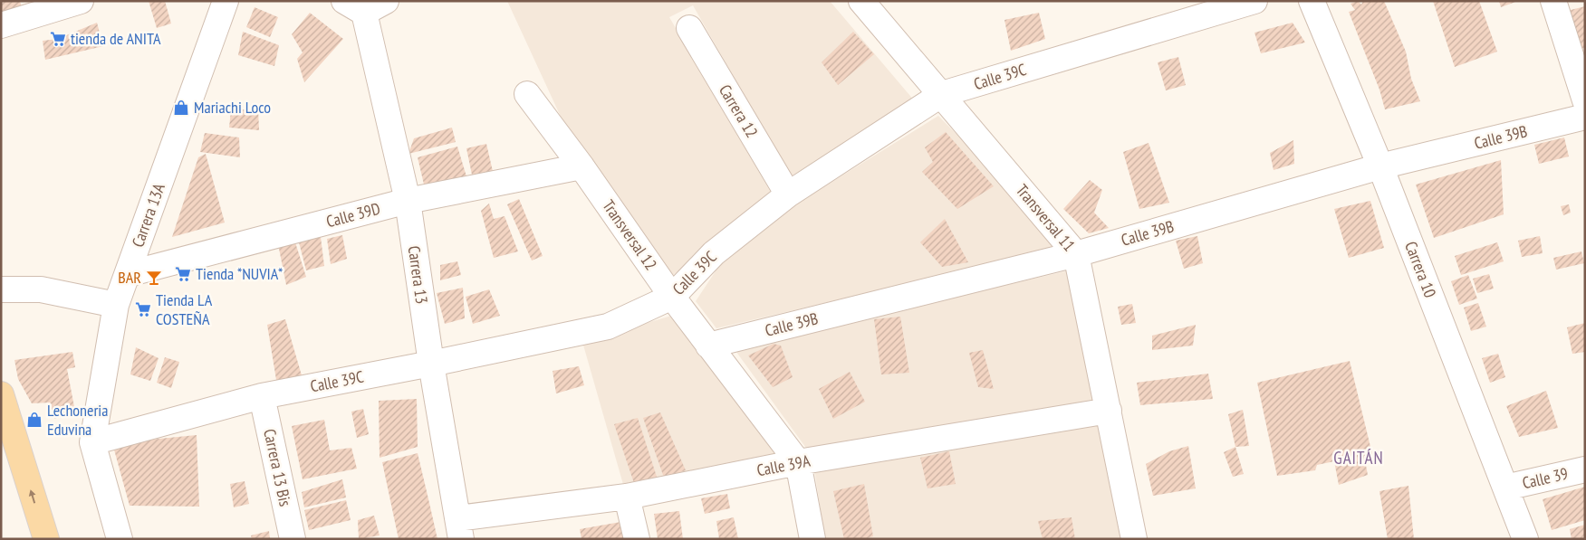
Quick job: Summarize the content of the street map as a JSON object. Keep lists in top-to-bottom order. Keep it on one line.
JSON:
{"streets":{"street":["Calle 39C","Carrera 12","Calle 39B","Carrera 13A","Calle 39D","Transversal 11","Transversal 12","Carrera 10","Carrera 13","Calle 39A","Carrera 13 Bis","Calle 39"]},"crossings":[["Calle 39C","Carrera 12"],["Calle 39C","Carrera 13A"],["Calle 39C","Transversal 11"],["Calle 39C","Transversal 12"],["Calle 39C","Carrera 13"],["Calle 39C","Carrera 13 Bis"],["Calle 39B","Transversal 11"],["Calle 39B","Transversal 12"],["Calle 39B","Carrera 10"],["Carrera 13A","Calle 39D"],["Calle 39D","Transversal 12"],["Calle 39D","Carrera 13"],["Transversal 11","Calle 39A"],["Transversal 12","Calle 39A"],["Carrera 10","Calle 39"],["Carrera 13","Calle 39A"]],"districts":["GAITÁN"],"places":{"supermarket":["tienda de ANITA","Tienda *NUVIA*","Tienda LA COSTEÑA"],"shop":["Mariachi Loco","Lechoneria Eduvina"],"bar":["BAR"]}}
